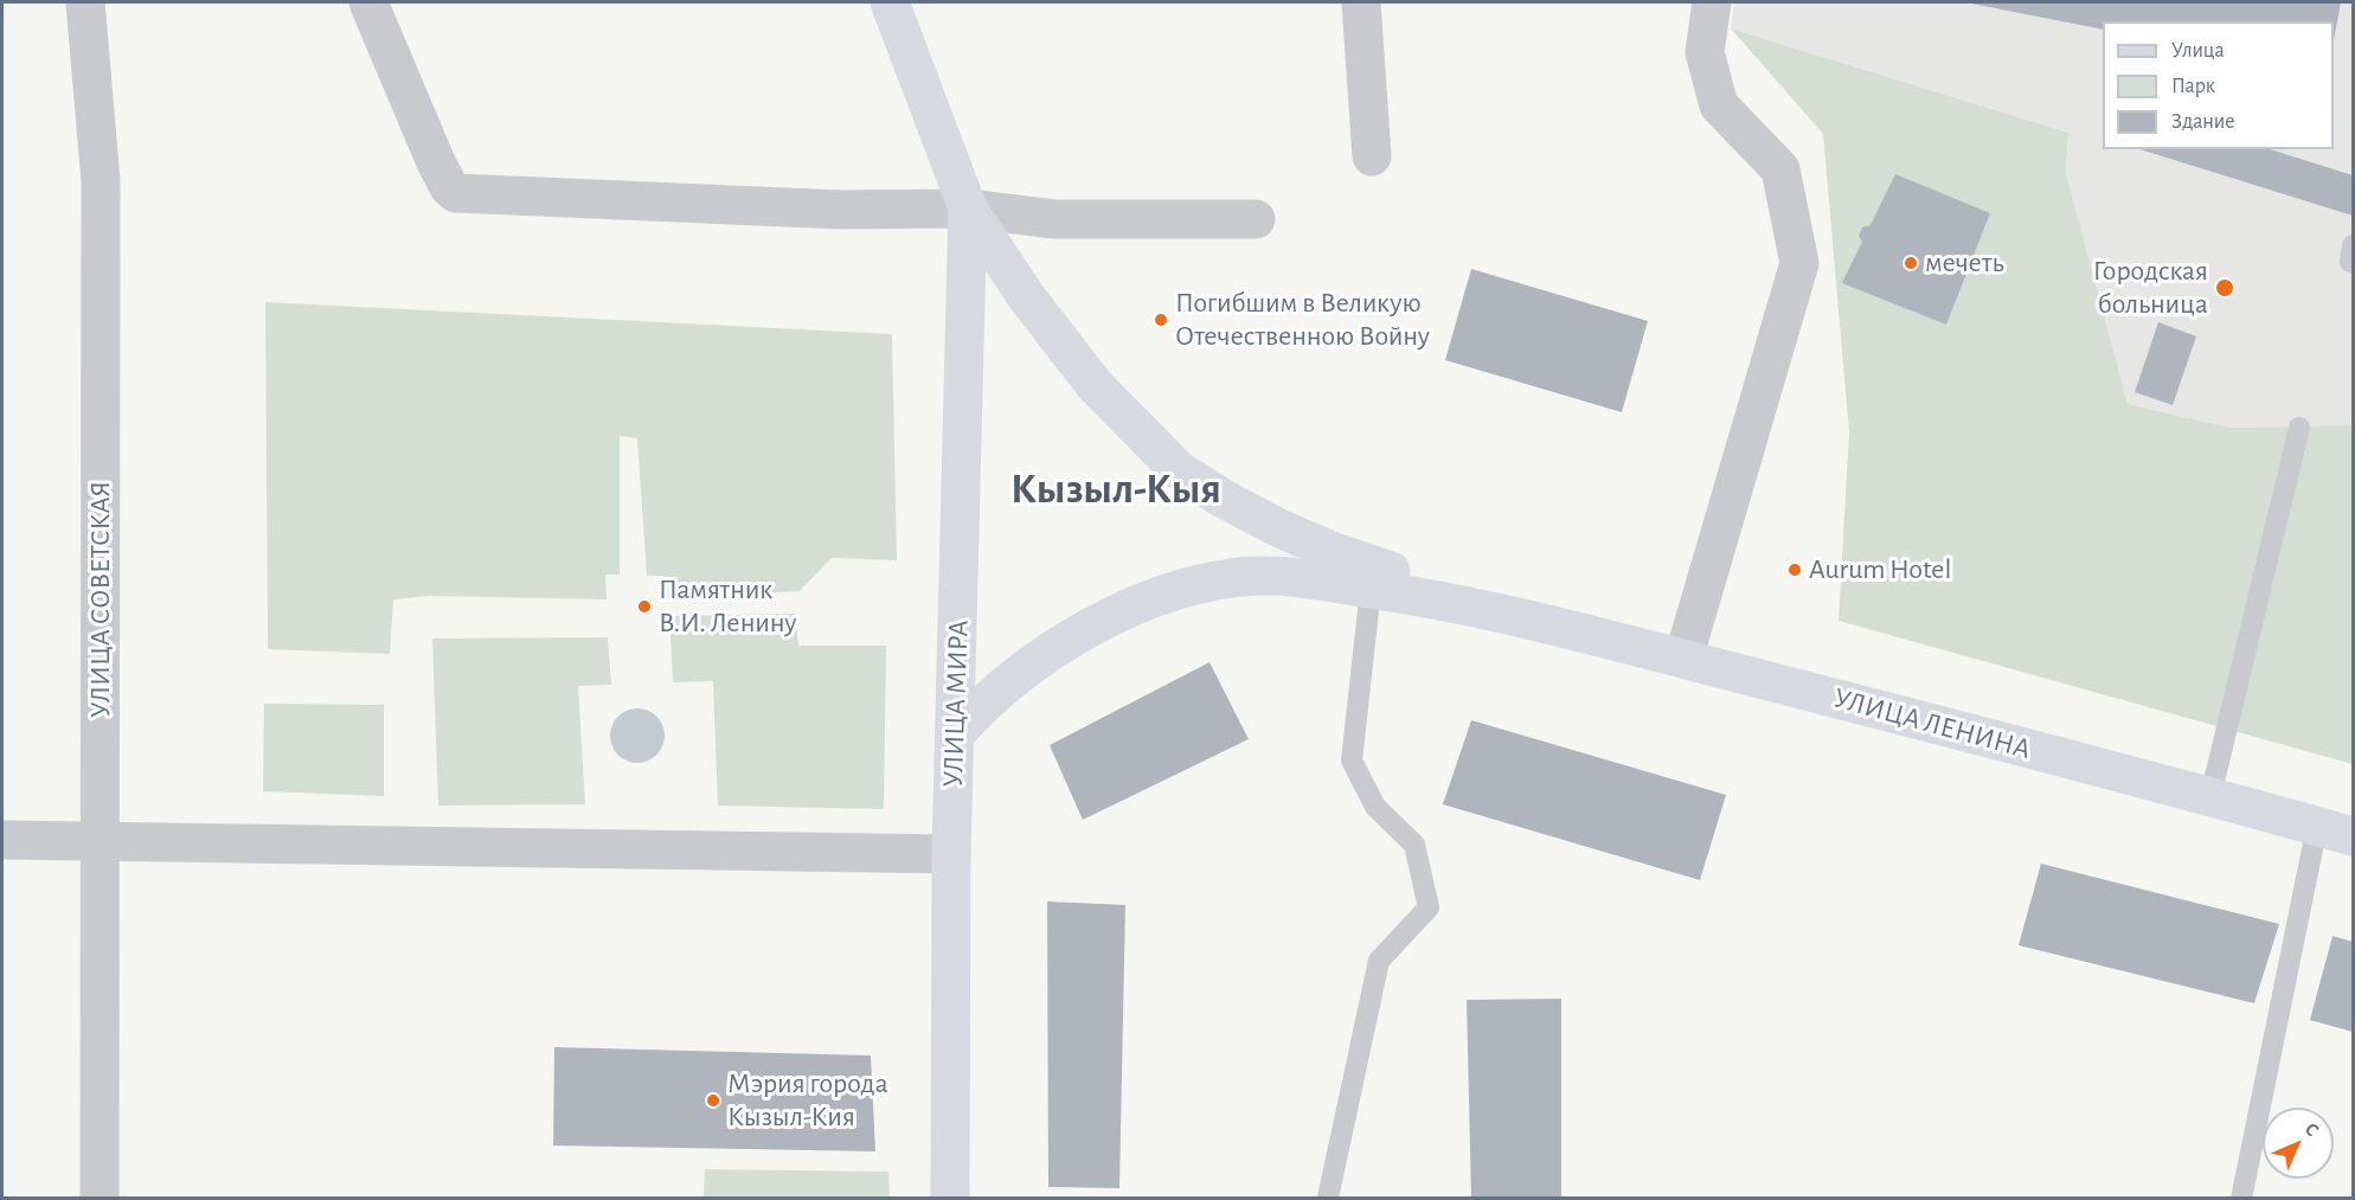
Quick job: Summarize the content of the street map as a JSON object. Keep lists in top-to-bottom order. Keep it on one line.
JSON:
{"streets":{"main road":["УЛИЦА МИРА","УЛИЦА ЛЕНИНА"],"street":["УЛИЦА СОВЕТСКАЯ"]},"districts":["Кызыл-Кыя"],"places":["мечеть","Городская больница","Погибшим в Великую Отечественною Войну","Aurum Hotel","Памятник В.И. Ленину","Мэрия города Кызыл-Кия"],"legend":["Улица","Парк","Здание"],"north":"top right"}
